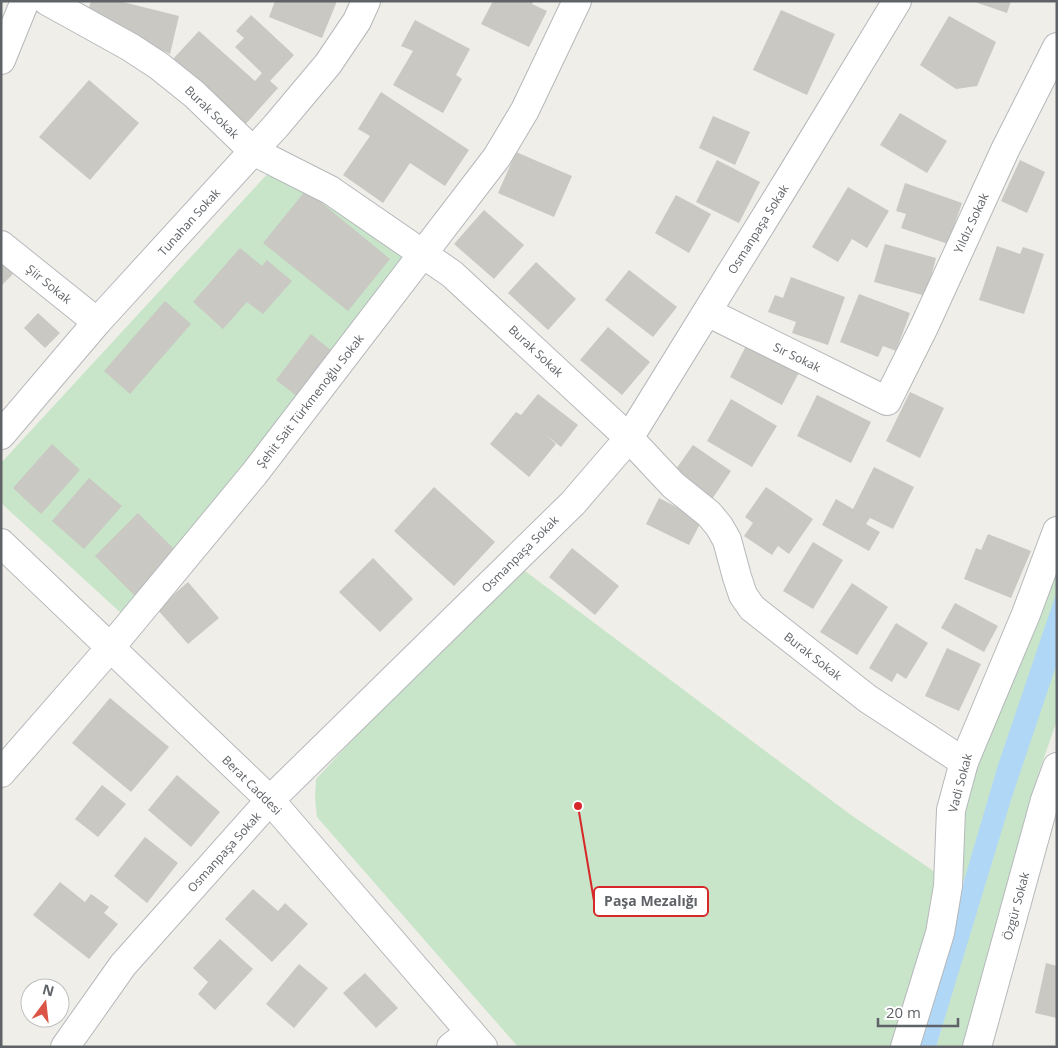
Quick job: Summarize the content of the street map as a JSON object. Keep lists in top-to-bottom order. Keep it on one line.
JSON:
{"streets":{"street":["Burak Sokak","Tunahan Sokak","Yıldız Sokak","Osmanpaşa Sokak","Şiir Sokak","Sır Sokak","Şehit Sait Türkmenoğlu Sokak","Vadi Sokak","Berat Caddesi","Özgür Sokak"]},"crossings":[["Burak Sokak","Tunahan Sokak"],["Burak Sokak","Osmanpaşa Sokak"],["Burak Sokak","Şehit Sait Türkmenoğlu Sokak"],["Burak Sokak","Vadi Sokak"],["Tunahan Sokak","Şiir Sokak"],["Yıldız Sokak","Sır Sokak"],["Osmanpaşa Sokak","Sır Sokak"],["Osmanpaşa Sokak","Berat Caddesi"],["Şehit Sait Türkmenoğlu Sokak","Berat Caddesi"]],"places":["Paşa Mezalığı"],"scale_bar":"20 m","north":"top"}
